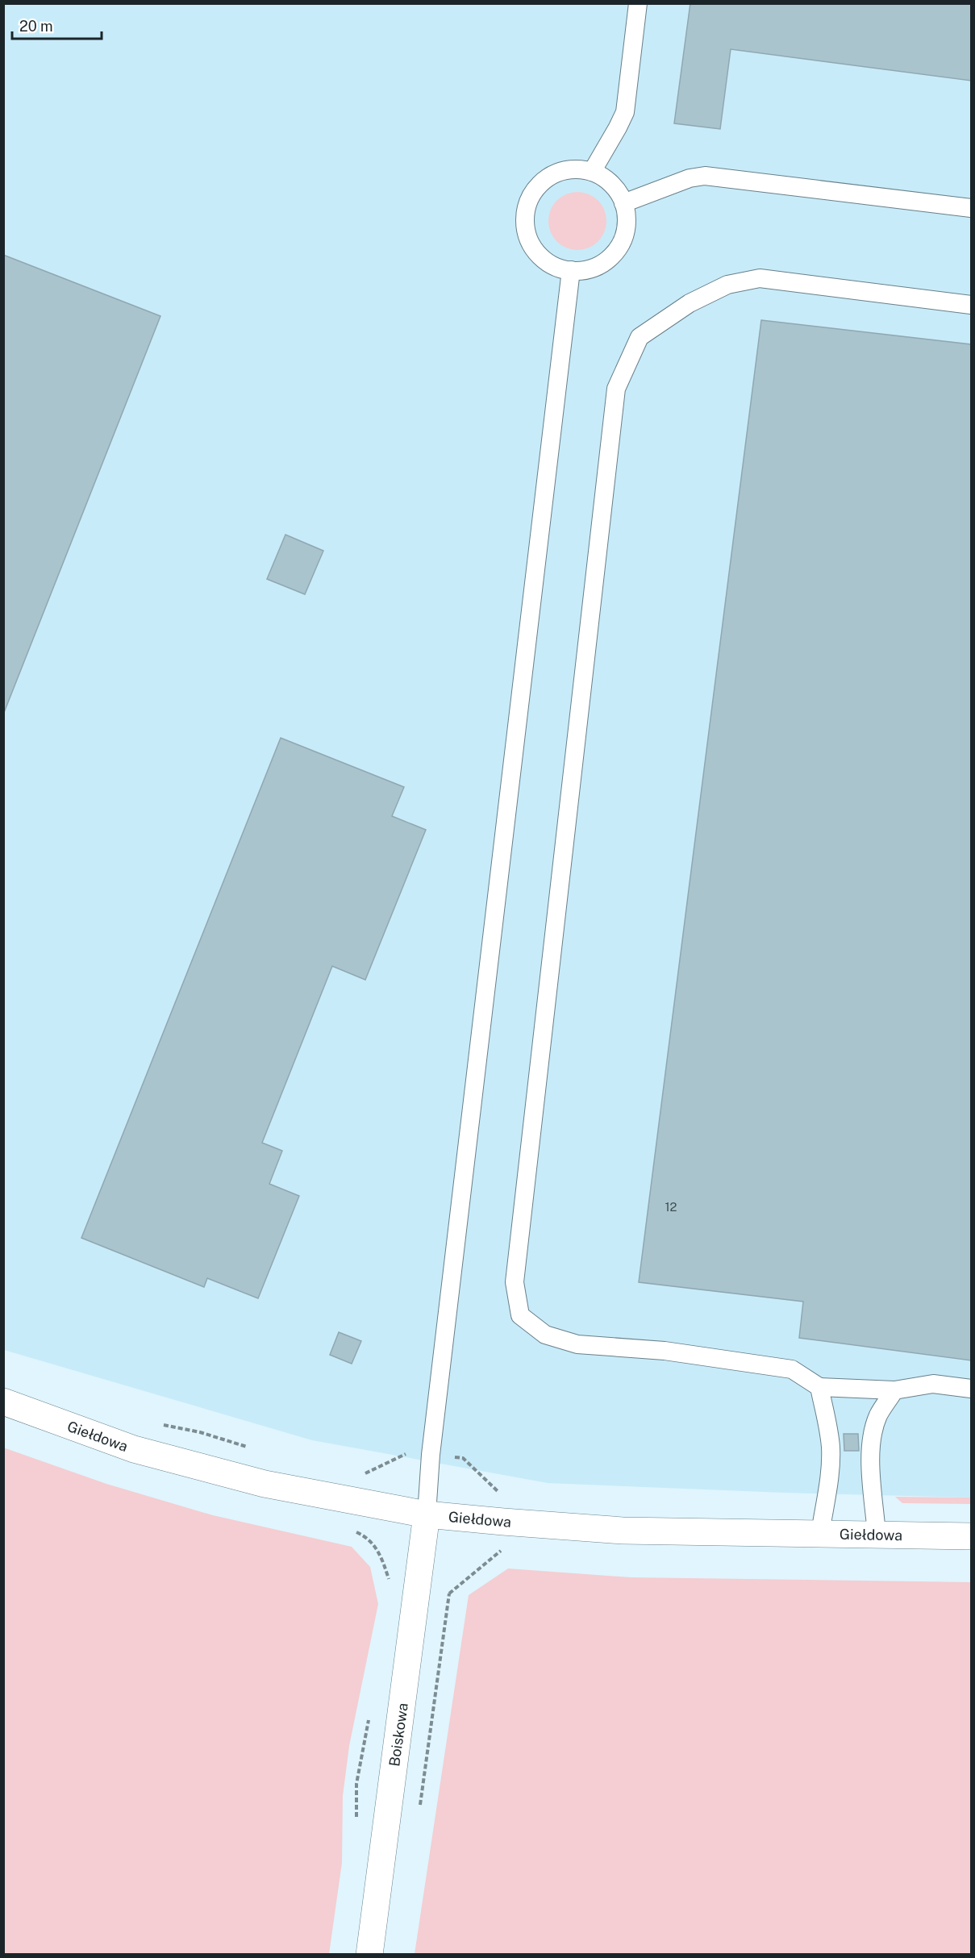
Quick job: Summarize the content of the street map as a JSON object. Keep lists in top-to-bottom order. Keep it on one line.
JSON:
{"streets":{"street":["Giełdowa","Boiskowa"]},"crossings":[["Giełdowa","Boiskowa"]],"house_numbers":["12"],"scale_bar":"20 m"}
